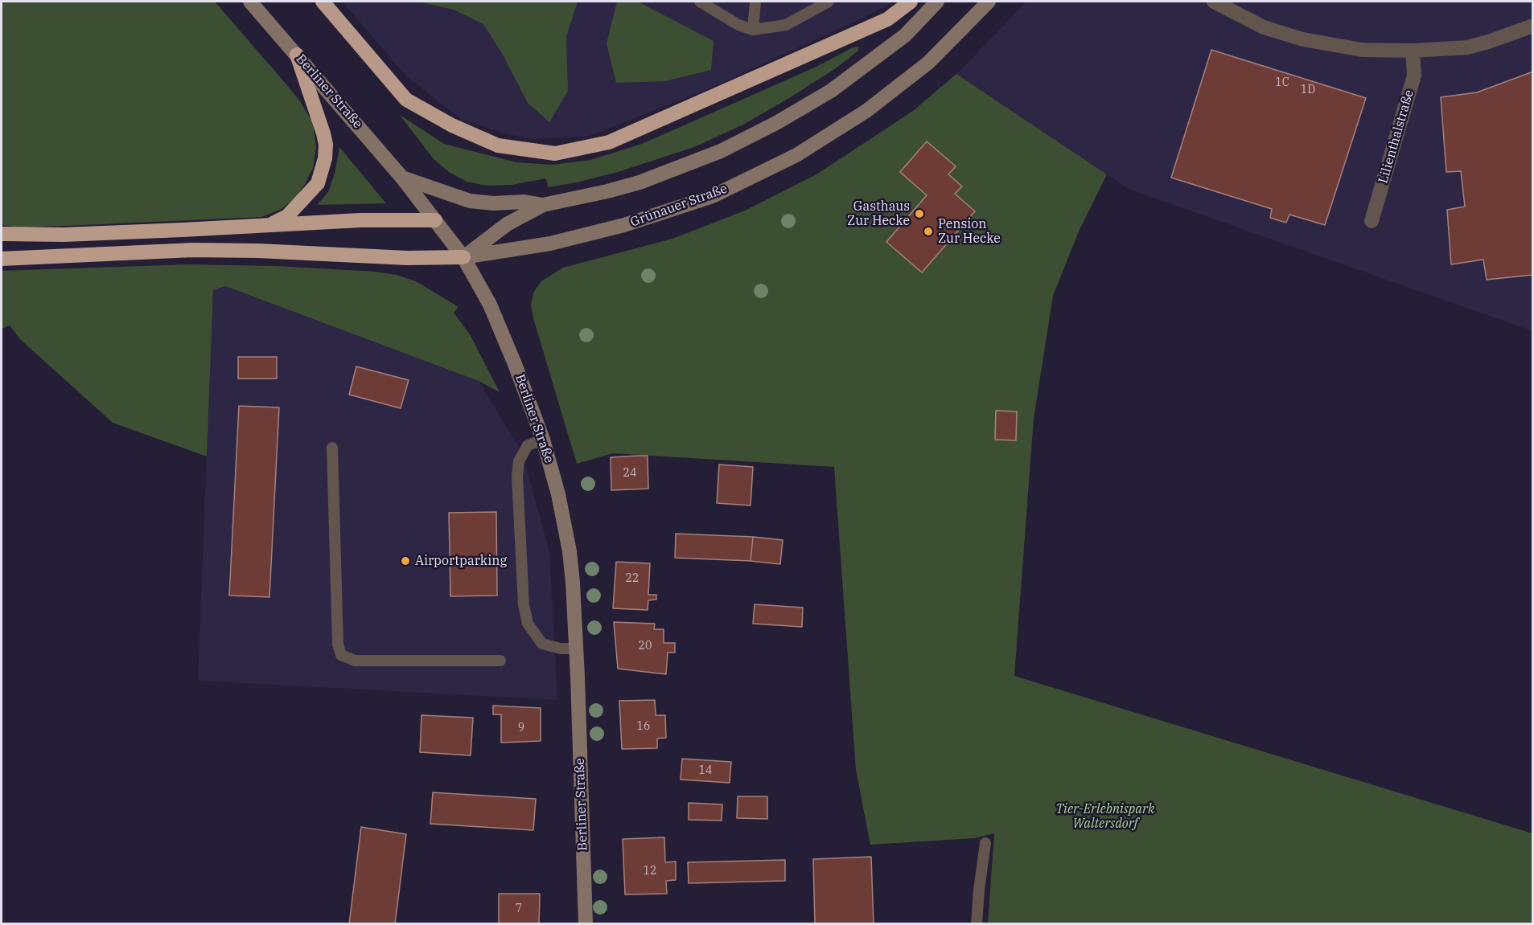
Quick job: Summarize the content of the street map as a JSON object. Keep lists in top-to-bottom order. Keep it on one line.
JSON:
{"streets":{"main road":["Berliner Straße","Grünauer Straße"],"street":["Lilienthalstraße"]},"crossings":[["Berliner Straße","Grünauer Straße"]],"parks":["Tier-Erlebnispark Waltersdorf"],"places":["Gasthaus Zur Hecke","Pension Zur Hecke","Airportparking"],"house_numbers":["1C","1D","24","22","20","16","9","14","12","7"]}
